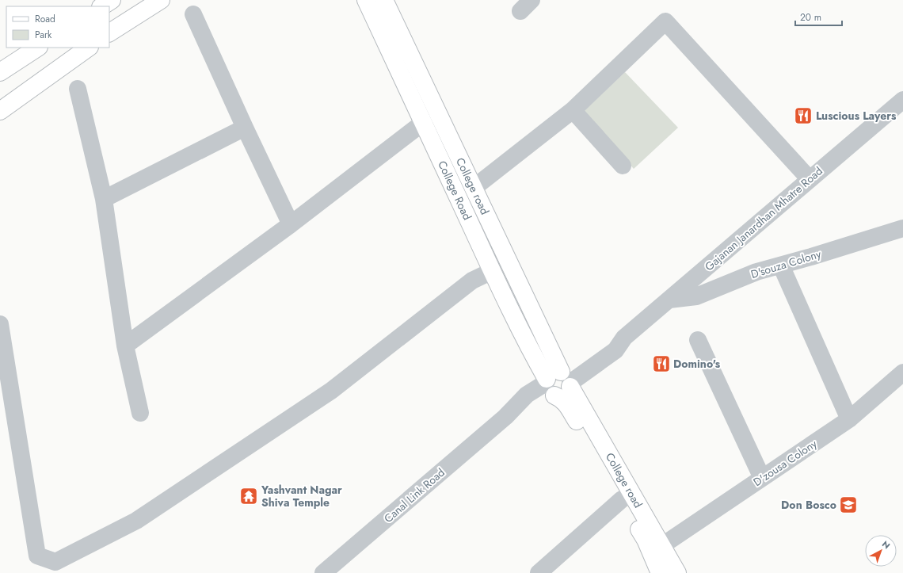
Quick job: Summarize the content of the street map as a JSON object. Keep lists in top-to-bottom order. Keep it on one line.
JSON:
{"streets":{"main road":["College road","College Road"],"street":["Gajanan Janardhan Mhatre Road","D'souza Colony","D'zousa Colony","Canal Link Road"]},"crossings":[["College road","College Road"],["College road","Gajanan Janardhan Mhatre Road"],["College road","D'zousa Colony"],["College road","Canal Link Road"],["College Road","Gajanan Janardhan Mhatre Road"],["College Road","Canal Link Road"],["Gajanan Janardhan Mhatre Road","D'souza Colony"],["Gajanan Janardhan Mhatre Road","Canal Link Road"]],"places":{"restaurant":["Luscious Layers","Domino's"],"temple":["Yashvant Nagar Shiva Temple"],"school or university":["Don Bosco"]},"legend":["Road","Park"],"scale_bar":"20 m","north":"top right"}
